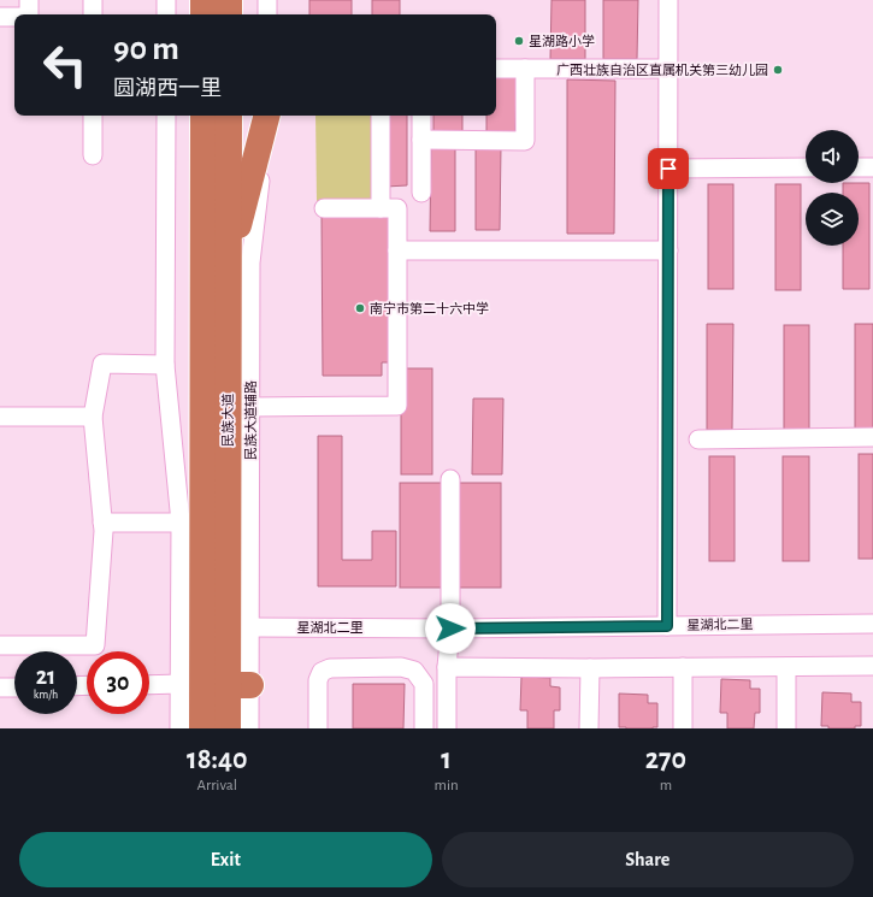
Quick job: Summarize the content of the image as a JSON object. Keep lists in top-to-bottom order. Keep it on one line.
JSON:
{"streets":{"highway":["民族大道"],"street":["民族大道辅路","星湖北二里"]},"crossings":[["民族大道","民族大道辅路"],["民族大道辅路","星湖北二里"]],"places":["星湖路小学","广西壮族自治区直属机关第三幼儿园","南宁市第二十六中学"],"page":{"turn":["90 m","圆湖西一里"],"speed":"21 km/h","limit":"30","eta":["18:40","Arrival","1","min","270","m"],"buttons":["Exit","Share"]}}
